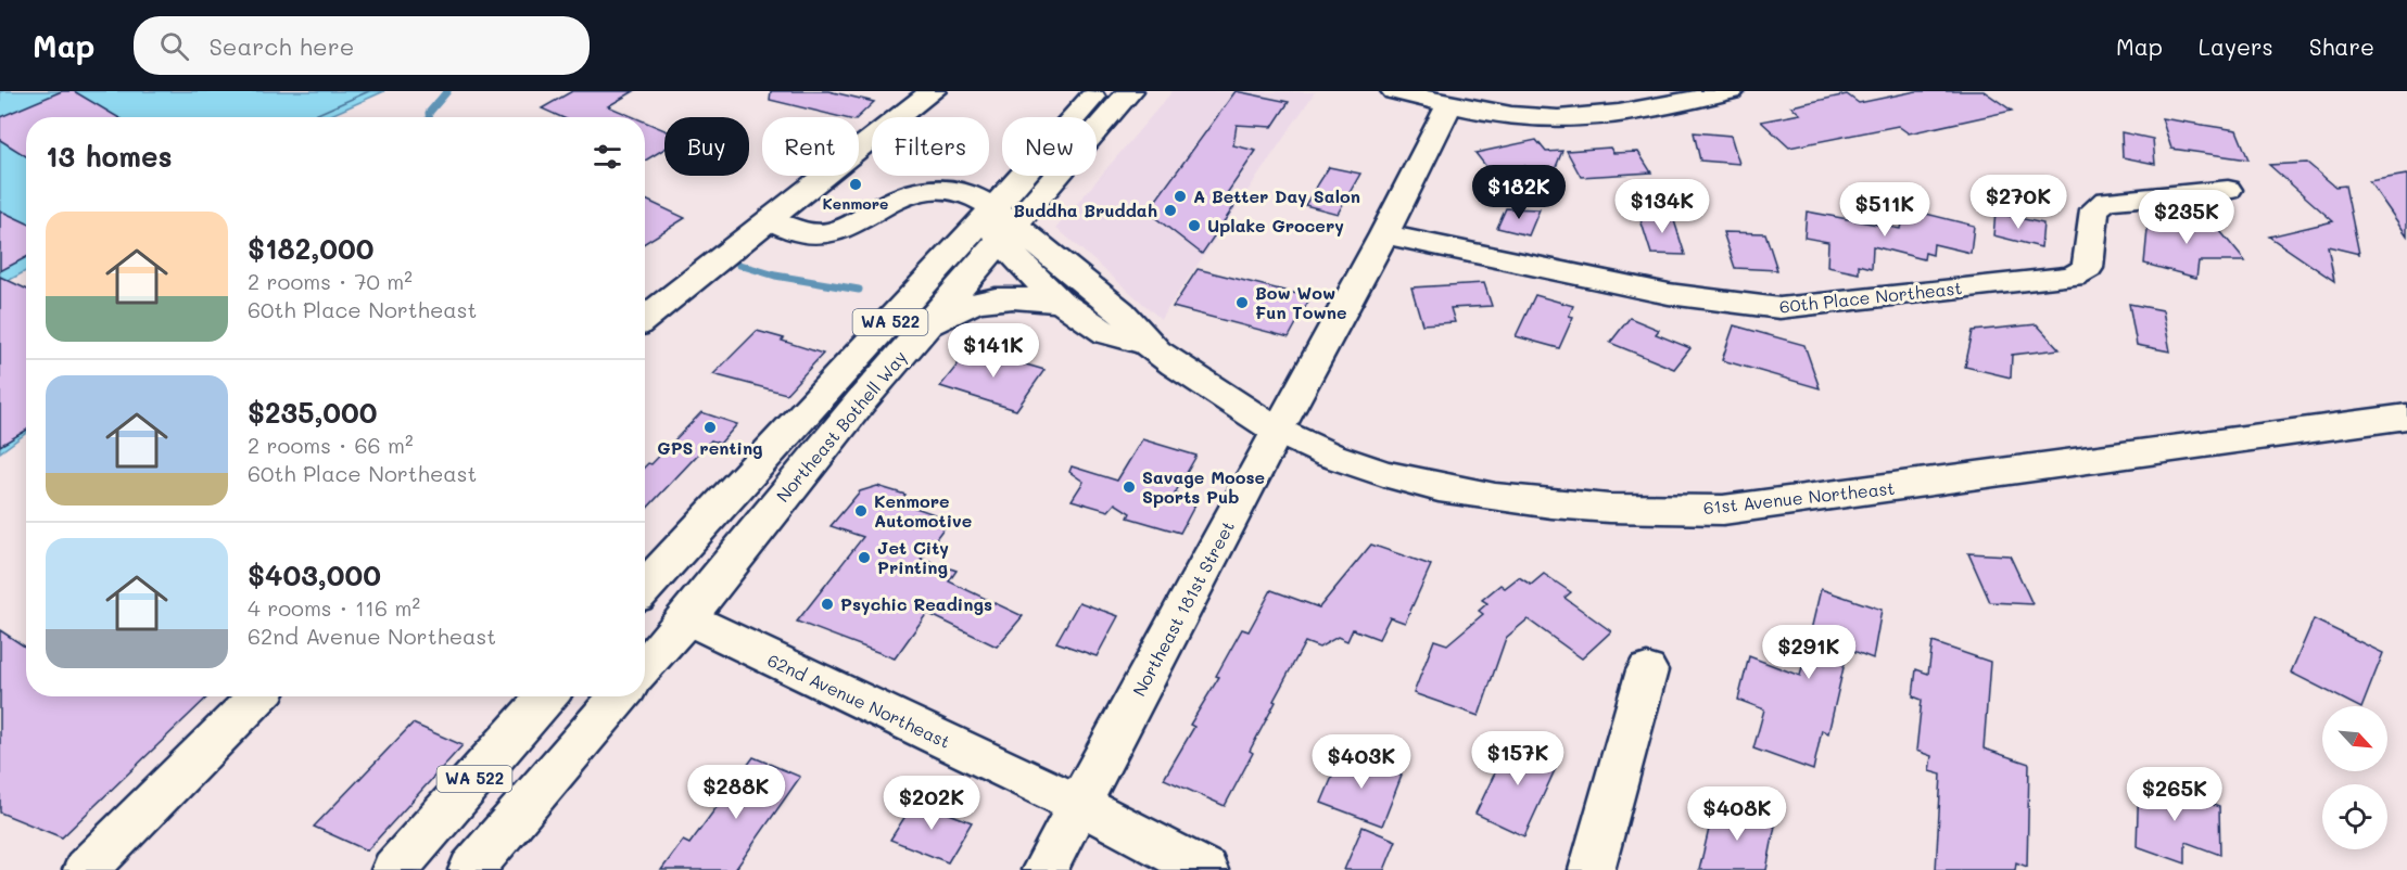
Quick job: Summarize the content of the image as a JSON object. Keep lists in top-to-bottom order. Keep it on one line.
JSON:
{"streets":{"main road":["60th Place Northeast","WA 522","Northeast Bothell Way","61st Avenue Northeast","Northeast 181st Street","62nd Avenue Northeast"]},"crossings":[["60th Place Northeast","Northeast 181st Street"],["Northeast Bothell Way","61st Avenue Northeast"],["Northeast Bothell Way","62nd Avenue Northeast"],["61st Avenue Northeast","Northeast 181st Street"],["Northeast 181st Street","62nd Avenue Northeast"]],"places":["Kenmore","A Better Day Salon","Buddha Bruddah","Uplake Grocery","Bow Wow Fun Towne","GPS renting","Savage Moose Sports Pub","Kenmore Automotive","Jet City Printing","Psychic Readings"],"north":"bottom right","page":{"header":"Map","search":"Search here","nav":["Map","Layers","Share"],"chip":["Buy","Rent","Filters","New"],"heading":"13 homes","price":["$182K","$270K","$134K","$511K","$235K","$141K","$291K","$157K","$403K","$288K","$265K","$202K","$408K"],"list":[{"name":"$182,000","note":"2 rooms · 70 m² · 60th Place Northeast"},{"name":"$235,000","note":"2 rooms · 66 m² · 60th Place Northeast"},{"name":"$403,000","note":"4 rooms · 116 m² · 62nd Avenue Northeast"}]}}
